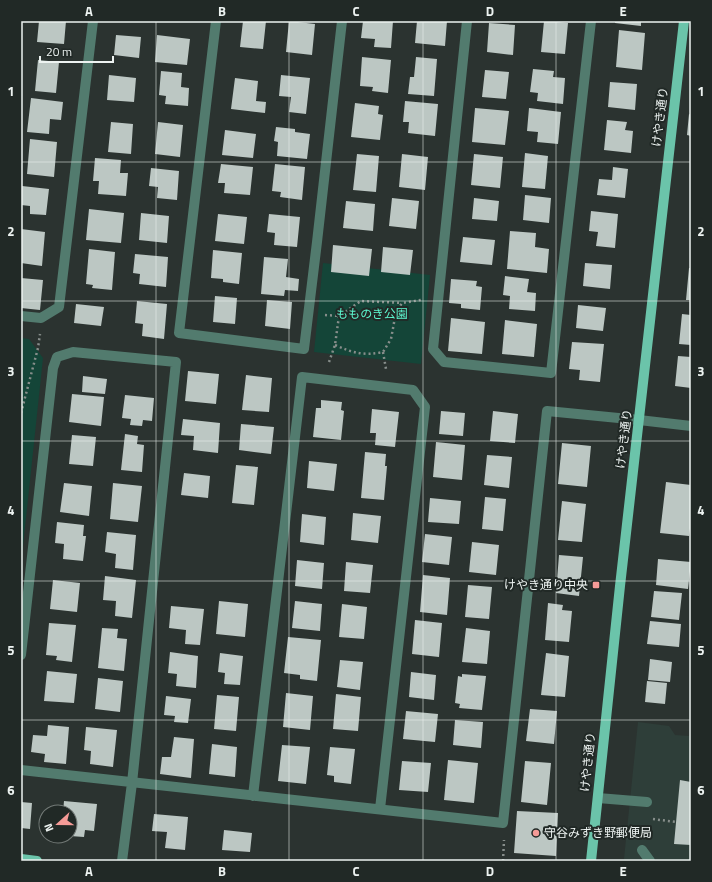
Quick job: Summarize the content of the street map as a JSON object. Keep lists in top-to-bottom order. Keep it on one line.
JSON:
{"streets":{"main road":["けやき通り"]},"parks":["もものき公園"],"places":{"transit":["けやき通り中央"],"other":["守谷みずき野郵便局"]},"scale_bar":"20 m","north":"left","grid":{"columns":["A","B","C","D","E"],"rows":["1","2","3","4","5","6"]}}
